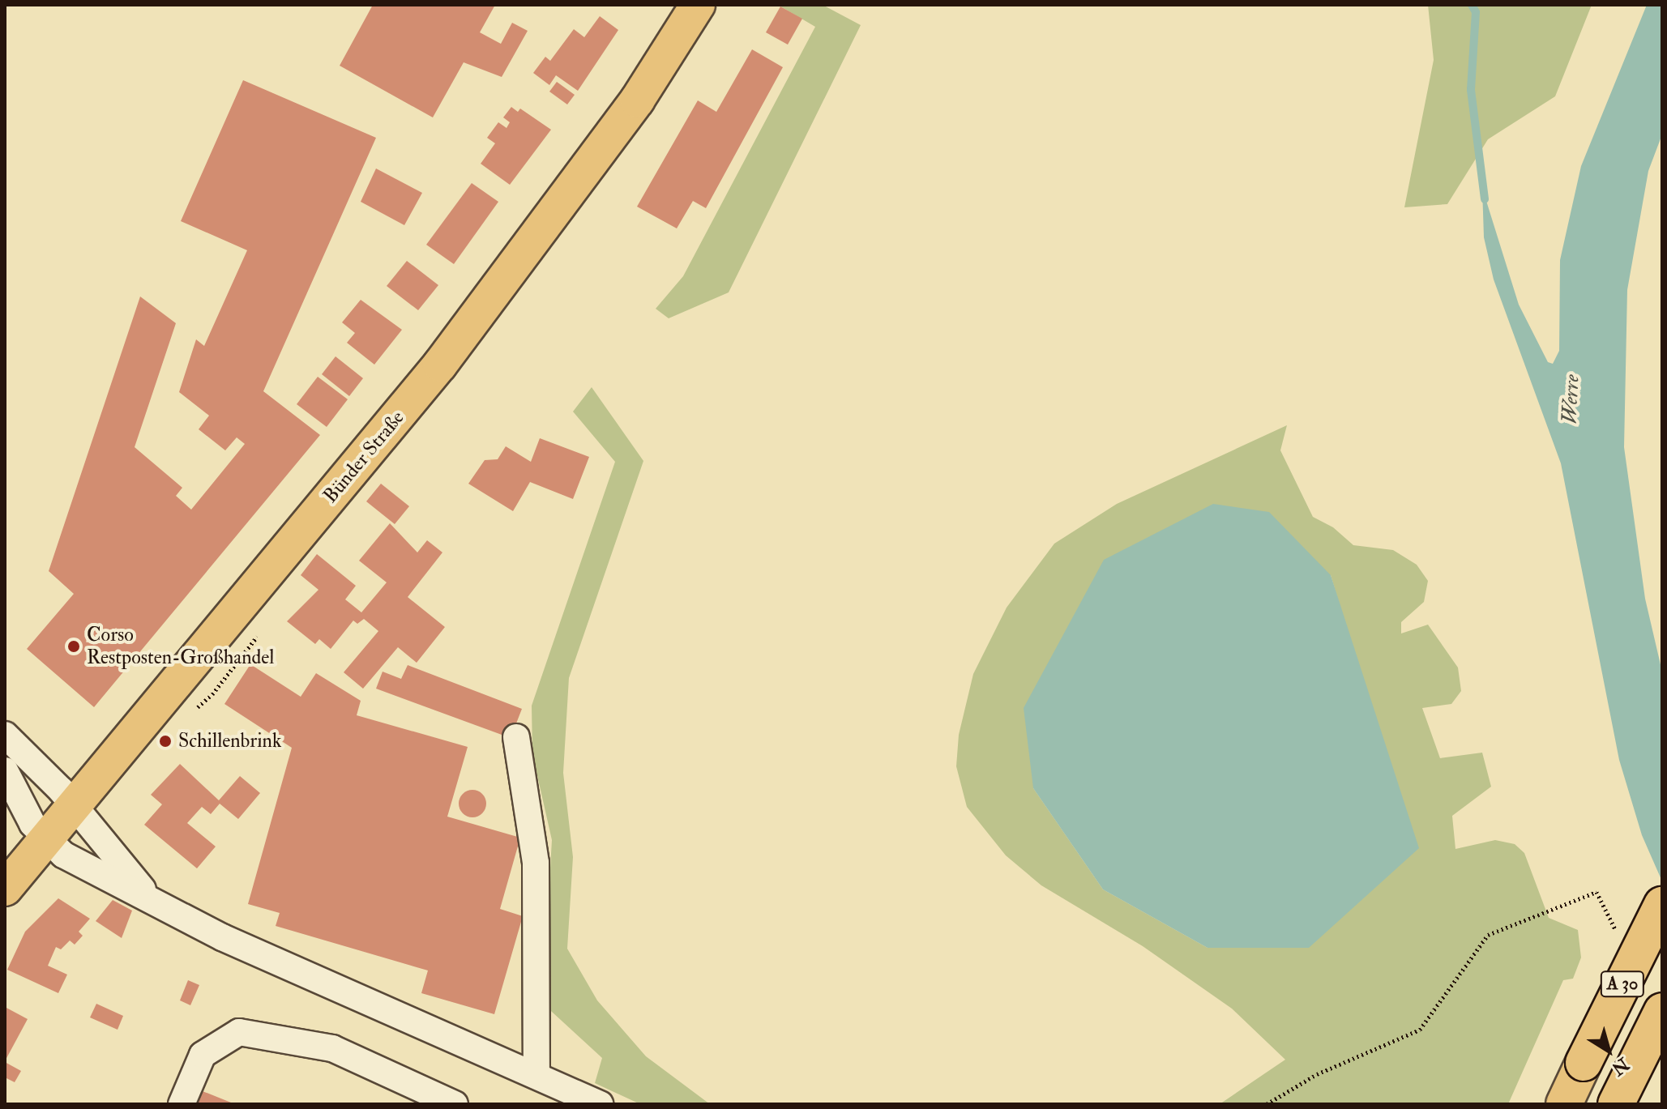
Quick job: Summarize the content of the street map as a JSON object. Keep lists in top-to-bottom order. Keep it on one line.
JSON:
{"streets":{"highway":["A 30"],"main road":["Bünder Straße"]},"water":["Werre"],"places":["Corso Restposten-Großhandel","Schillenbrink"],"north":"bottom right"}
